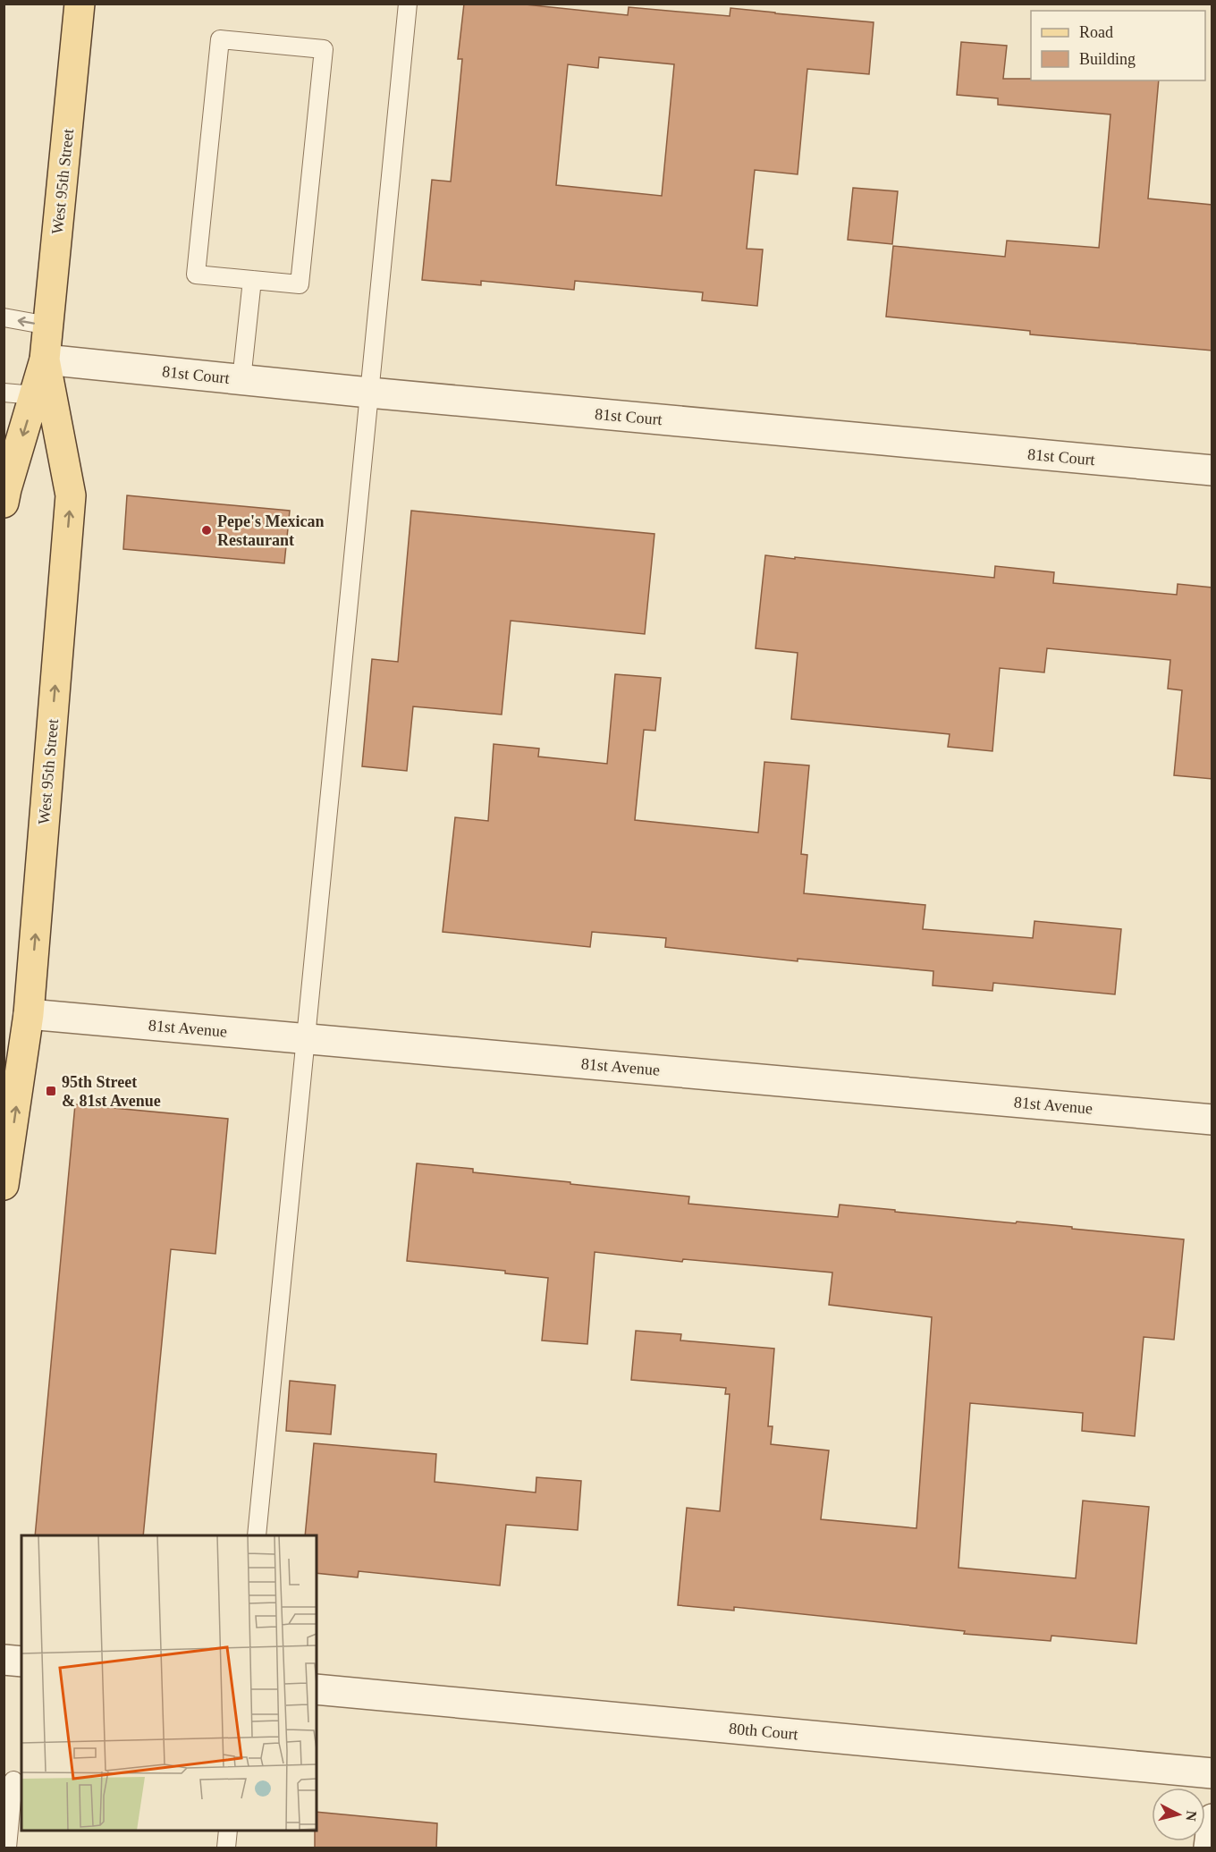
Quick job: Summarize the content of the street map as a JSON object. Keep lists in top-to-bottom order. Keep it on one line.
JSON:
{"streets":{"main road":["West 95th Street"],"street":["81st Court","81st Avenue","80th Court"]},"crossings":[["West 95th Street","81st Court"],["West 95th Street","81st Avenue"]],"places":{"other":["Pepe's Mexican Restaurant"],"transit":["95th Street & 81st Avenue"]},"legend":["Road","Building"],"north":"right"}
